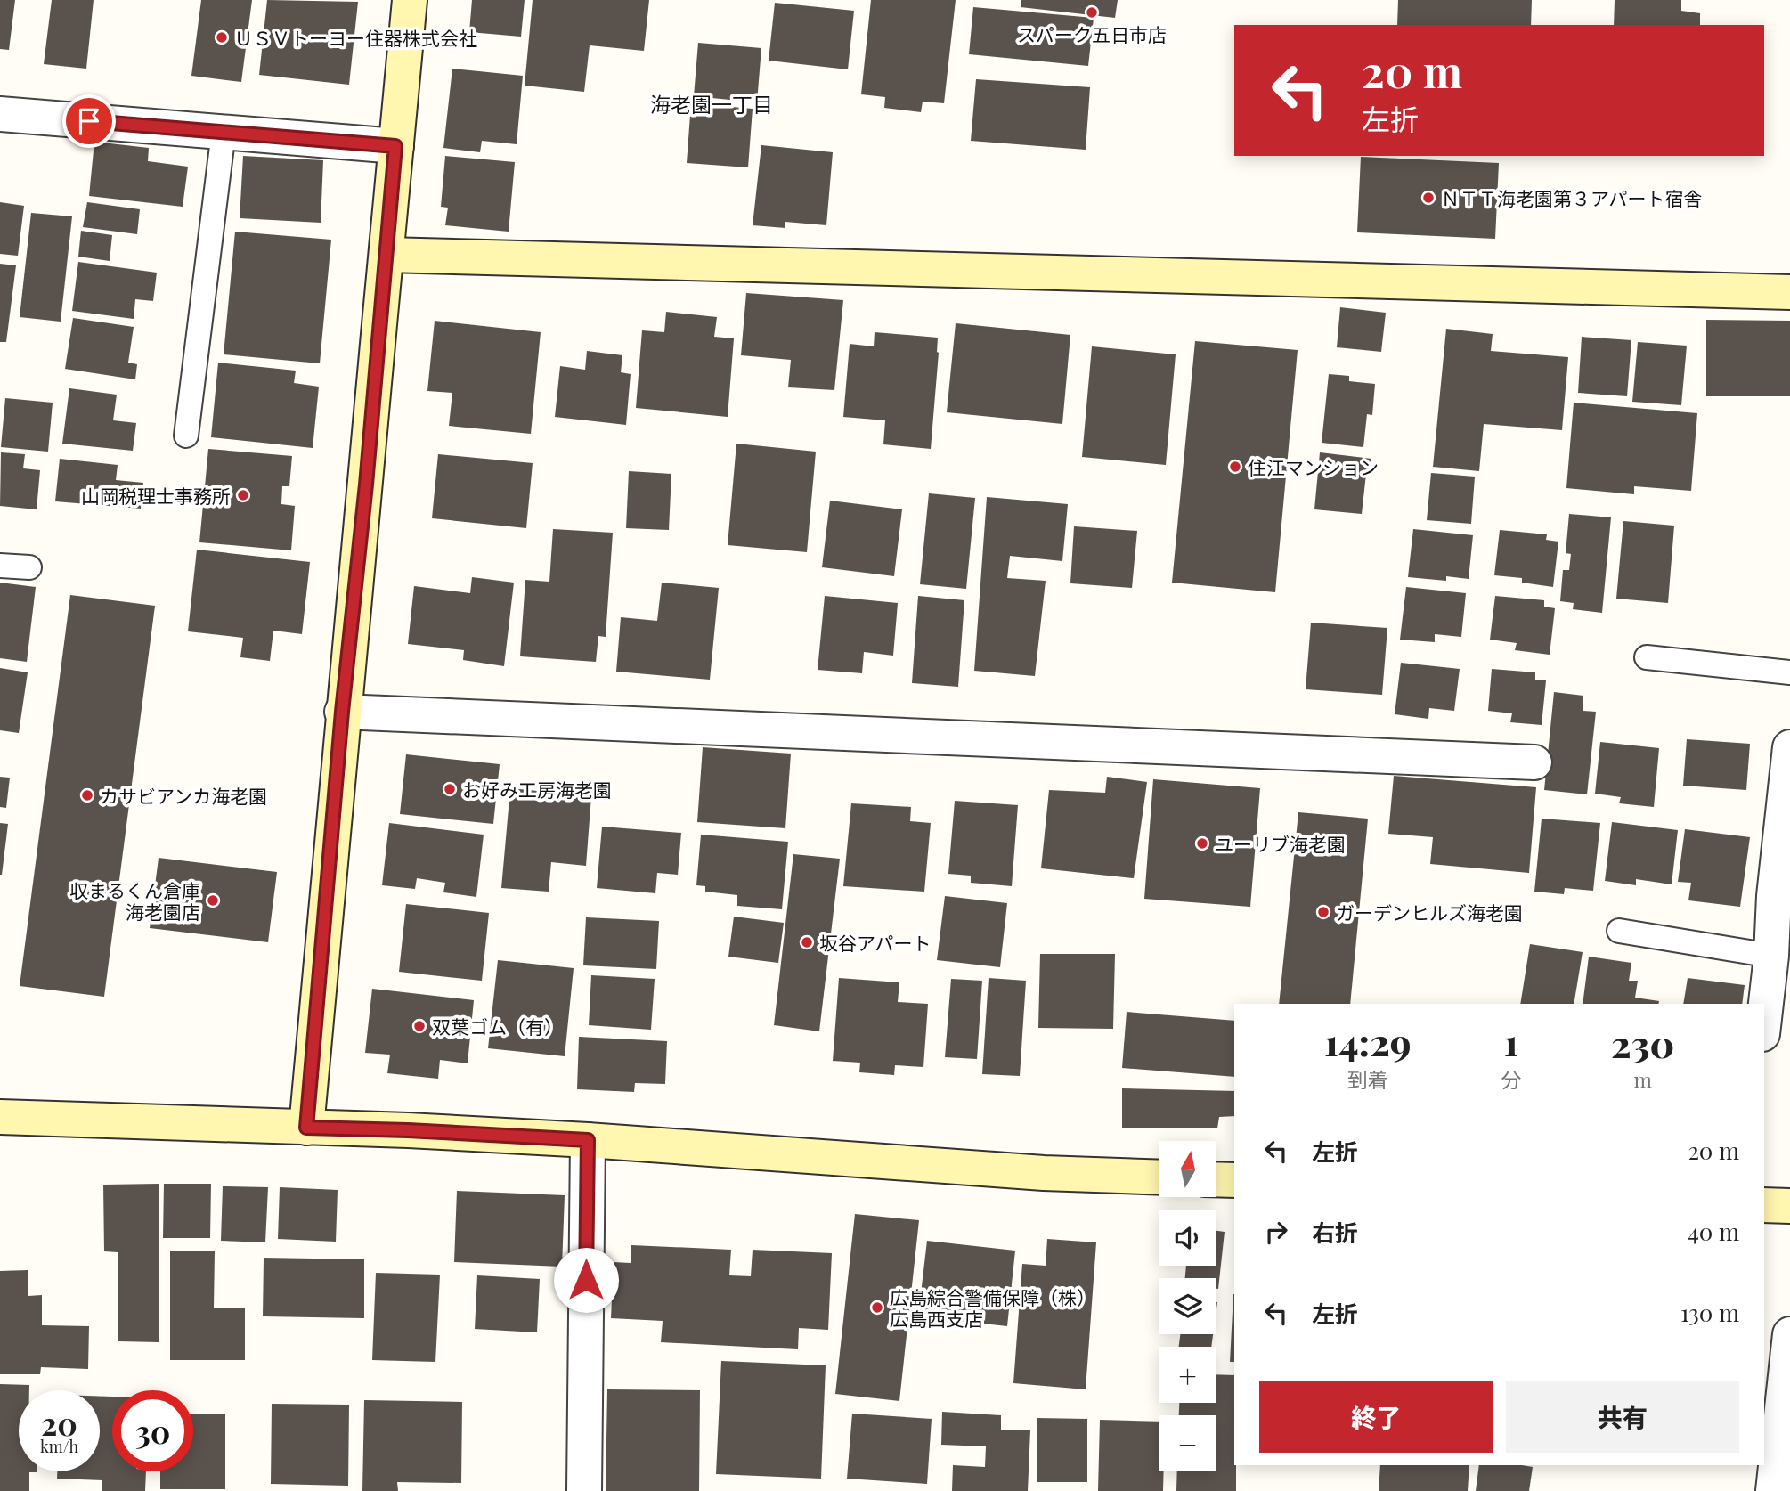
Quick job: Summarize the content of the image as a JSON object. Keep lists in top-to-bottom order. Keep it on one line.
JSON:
{"districts":["海老園一丁目"],"places":["スパーク五日市店","ＵＳＶトーヨー住器株式会社","ＮＴＴ海老園第３アパート宿舎","住江マンション","山岡税理士事務所","お好み工房海老園","カサビアンカ海老園","ユーリブ海老園","収まるくん倉庫 海老園店","ガーデンヒルズ海老園","坂谷アパート","双葉ゴム（有）","広島綜合警備保障（株） 広島西支店"],"north":"top","page":{"turn":["20 m","左折"],"eta":["14:29","到着","1","分","230","m"],"list":[{"name":"左折","value":"20 m"},{"name":"右折","value":"40 m"},{"name":"左折","value":"130 m"}],"map_buttons":["+","−"],"buttons":["終了","共有"],"speed":"20 km/h","limit":"30"}}
